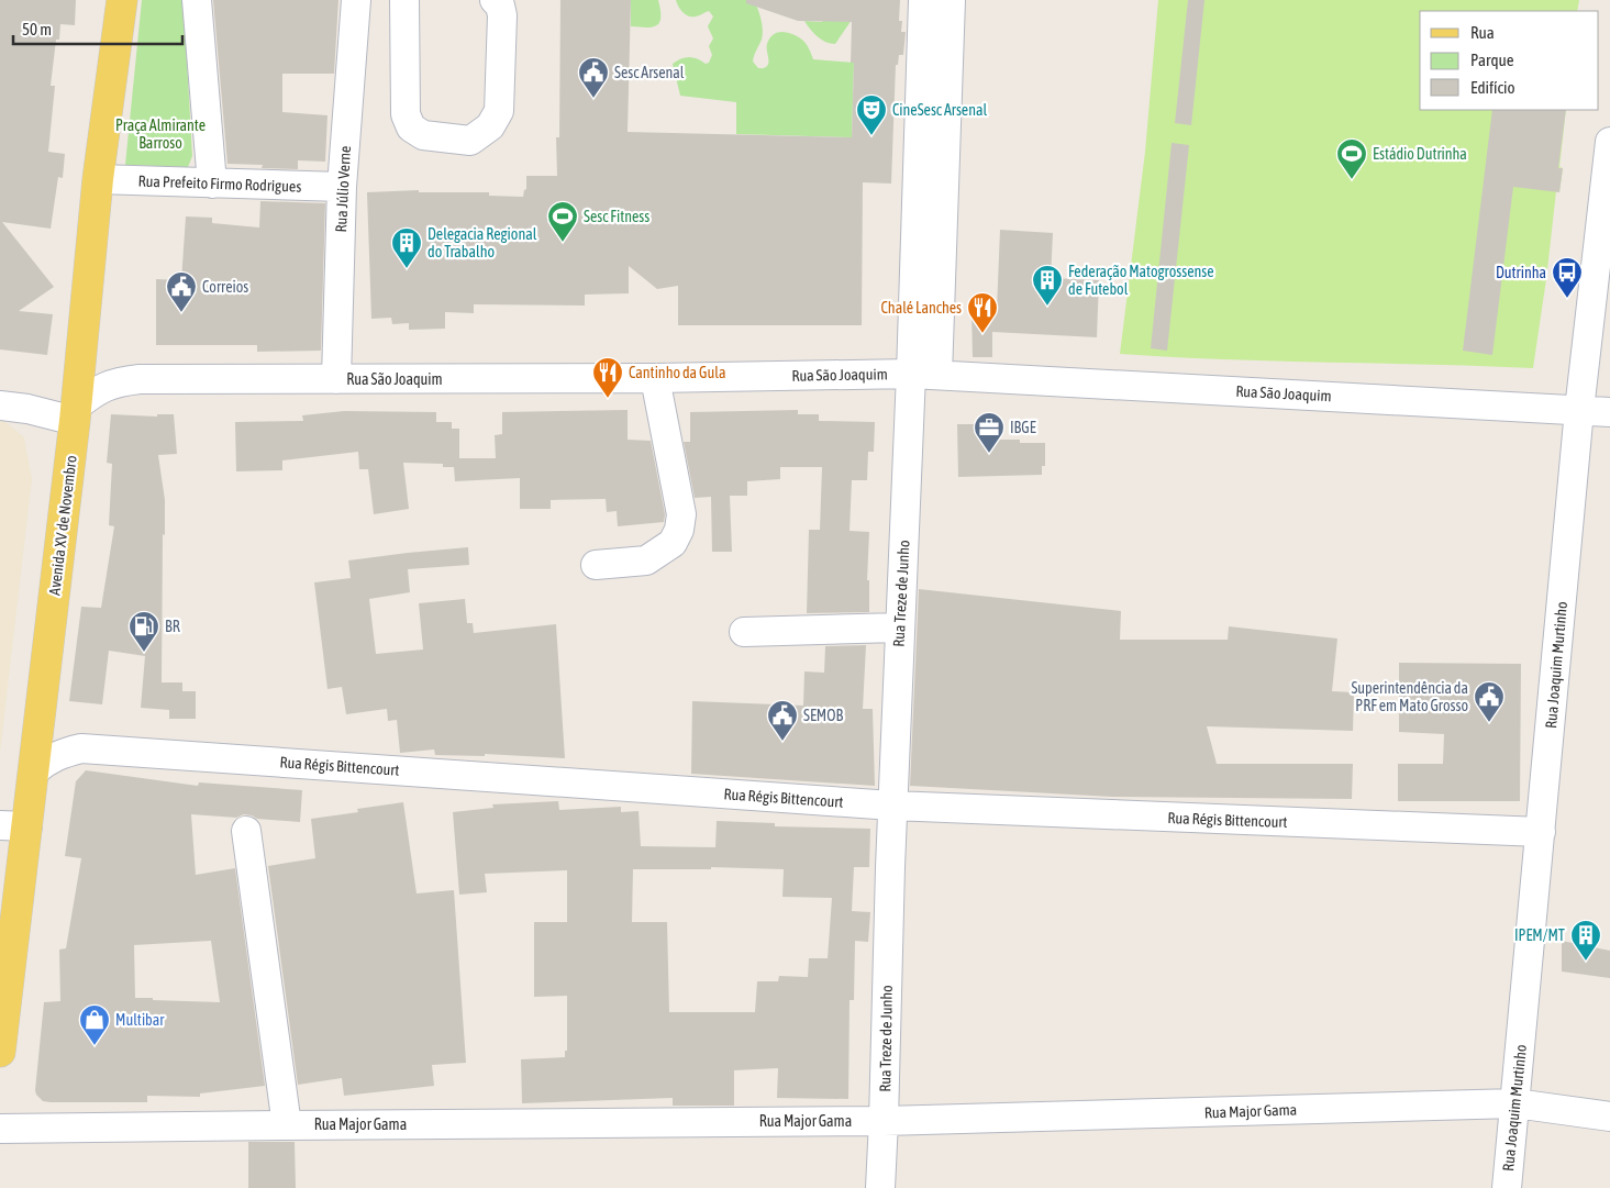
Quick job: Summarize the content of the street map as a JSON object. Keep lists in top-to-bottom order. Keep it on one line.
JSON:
{"streets":{"main road":["Avenida XV de Novembro"],"street":["Rua Prefeito Firmo Rodrigues","Rua Júlio Verne","Rua São Joaquim","Rua Treze de Junho","Rua Joaquim Murtinho","Rua Régis Bittencourt","Rua Major Gama"]},"crossings":[["Rua Prefeito Firmo Rodrigues","Rua Júlio Verne"],["Rua Prefeito Firmo Rodrigues","Avenida XV de Novembro"],["Rua Júlio Verne","Rua São Joaquim"],["Rua São Joaquim","Avenida XV de Novembro"],["Rua São Joaquim","Rua Treze de Junho"],["Rua São Joaquim","Rua Joaquim Murtinho"],["Avenida XV de Novembro","Rua Régis Bittencourt"],["Rua Treze de Junho","Rua Régis Bittencourt"],["Rua Treze de Junho","Rua Major Gama"],["Rua Joaquim Murtinho","Rua Régis Bittencourt"],["Rua Joaquim Murtinho","Rua Major Gama"]],"parks":["Praça Almirante Barroso"],"places":{"public building":["Sesc Arsenal","Correios","Superintendência da PRF em Mato Grosso","SEMOB"],"theatre":["CineSesc Arsenal"],"sports":["Estádio Dutrinha","Sesc Fitness"],"building":["Delegacia Regional do Trabalho","Federação Matogrossense de Futebol","IPEM/MT"],"bus stop":["Dutrinha"],"restaurant":["Chalé Lanches","Cantinho da Gula"],"office":["IBGE"],"fuel station":["BR"],"shop":["Multibar"]},"legend":["Rua","Parque","Edifício"],"scale_bar":"50 m"}
